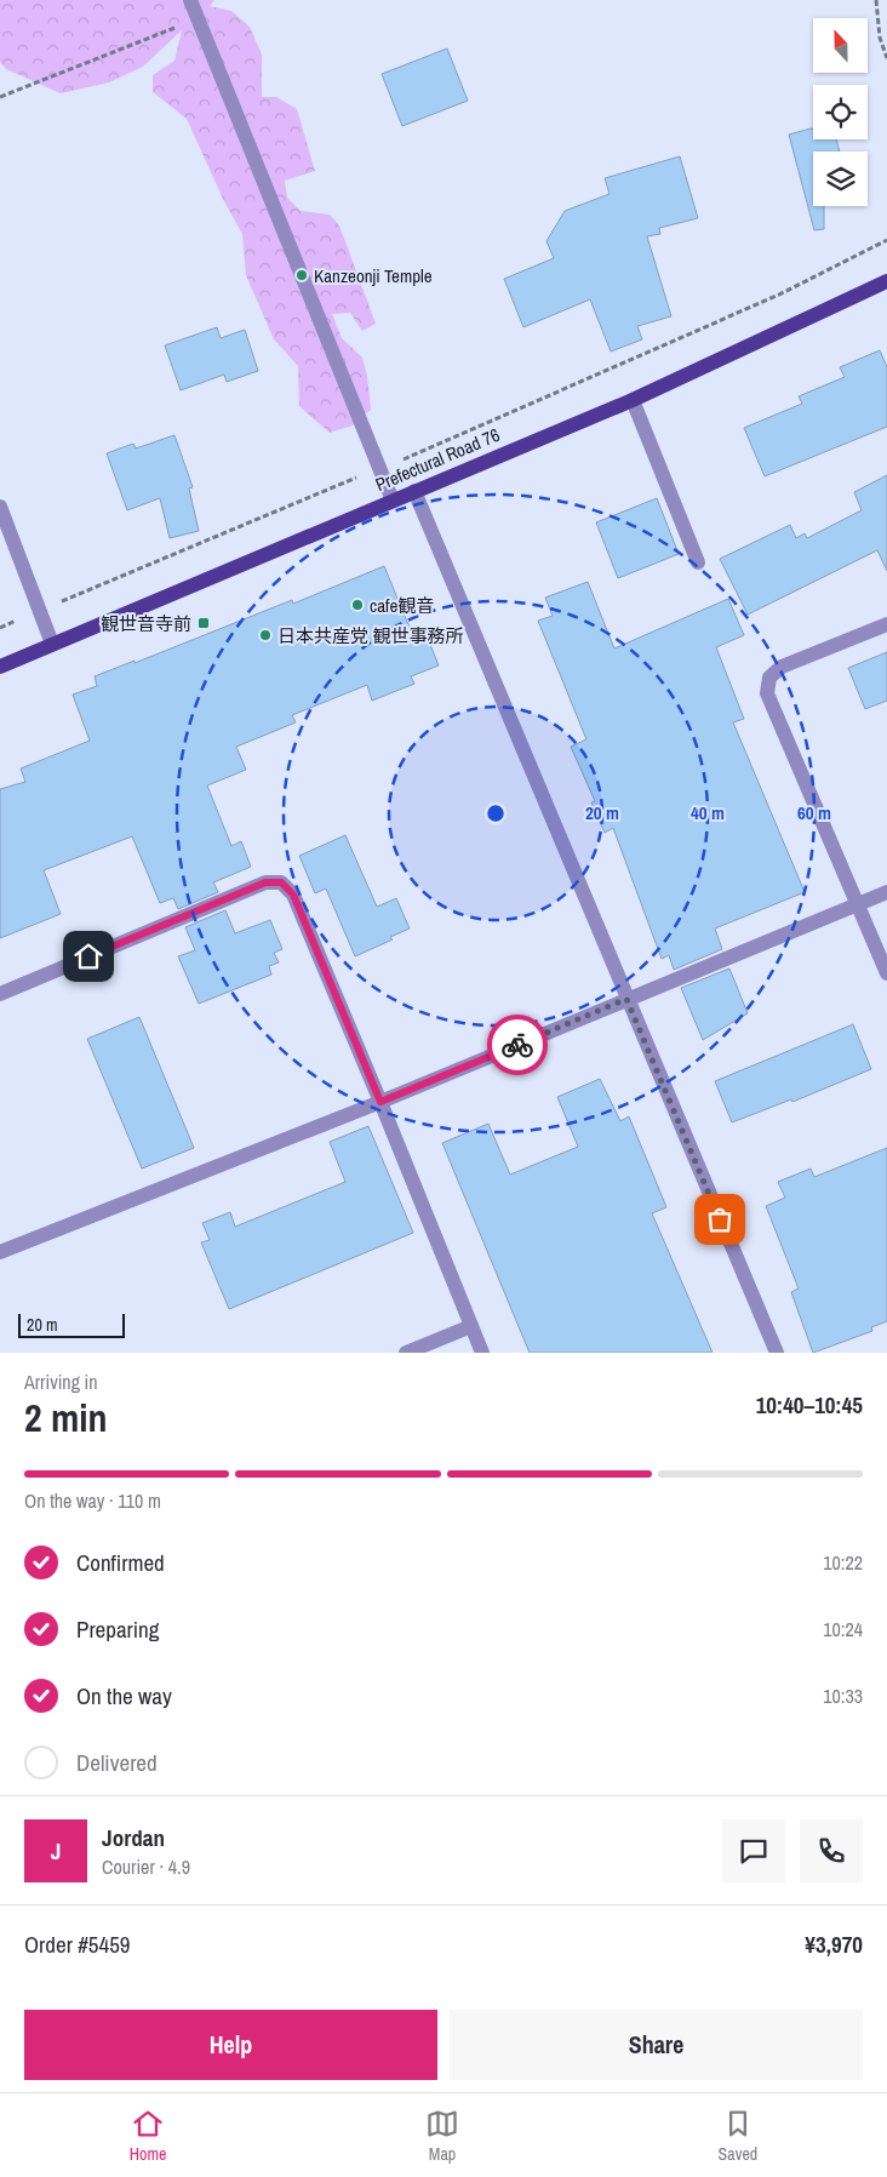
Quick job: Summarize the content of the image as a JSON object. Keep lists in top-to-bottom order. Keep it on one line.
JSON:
{"streets":{"main road":["Prefectural Road 76"]},"places":{"other":["Kanzeonji Temple","cafe観音","日本共産党 観世事務所"],"transit":["観世音寺前"]},"scale_bar":"20 m","north":"top","page":{"scale":"20 m","heading":["2 min","Arriving in","10:40–10:45"],"panel":["Jordan","Courier · 4.9","Order #5459","¥3,970"],"bar":"On the way · 110 m","list":[["Confirmed","10:22"],["Preparing","10:24"],["On the way","10:33"],"Delivered"],"round":"J","buttons":["Help","Share"],"tabs":["Home","Map","Saved"]},"rings":["20 m","40 m","60 m"]}
